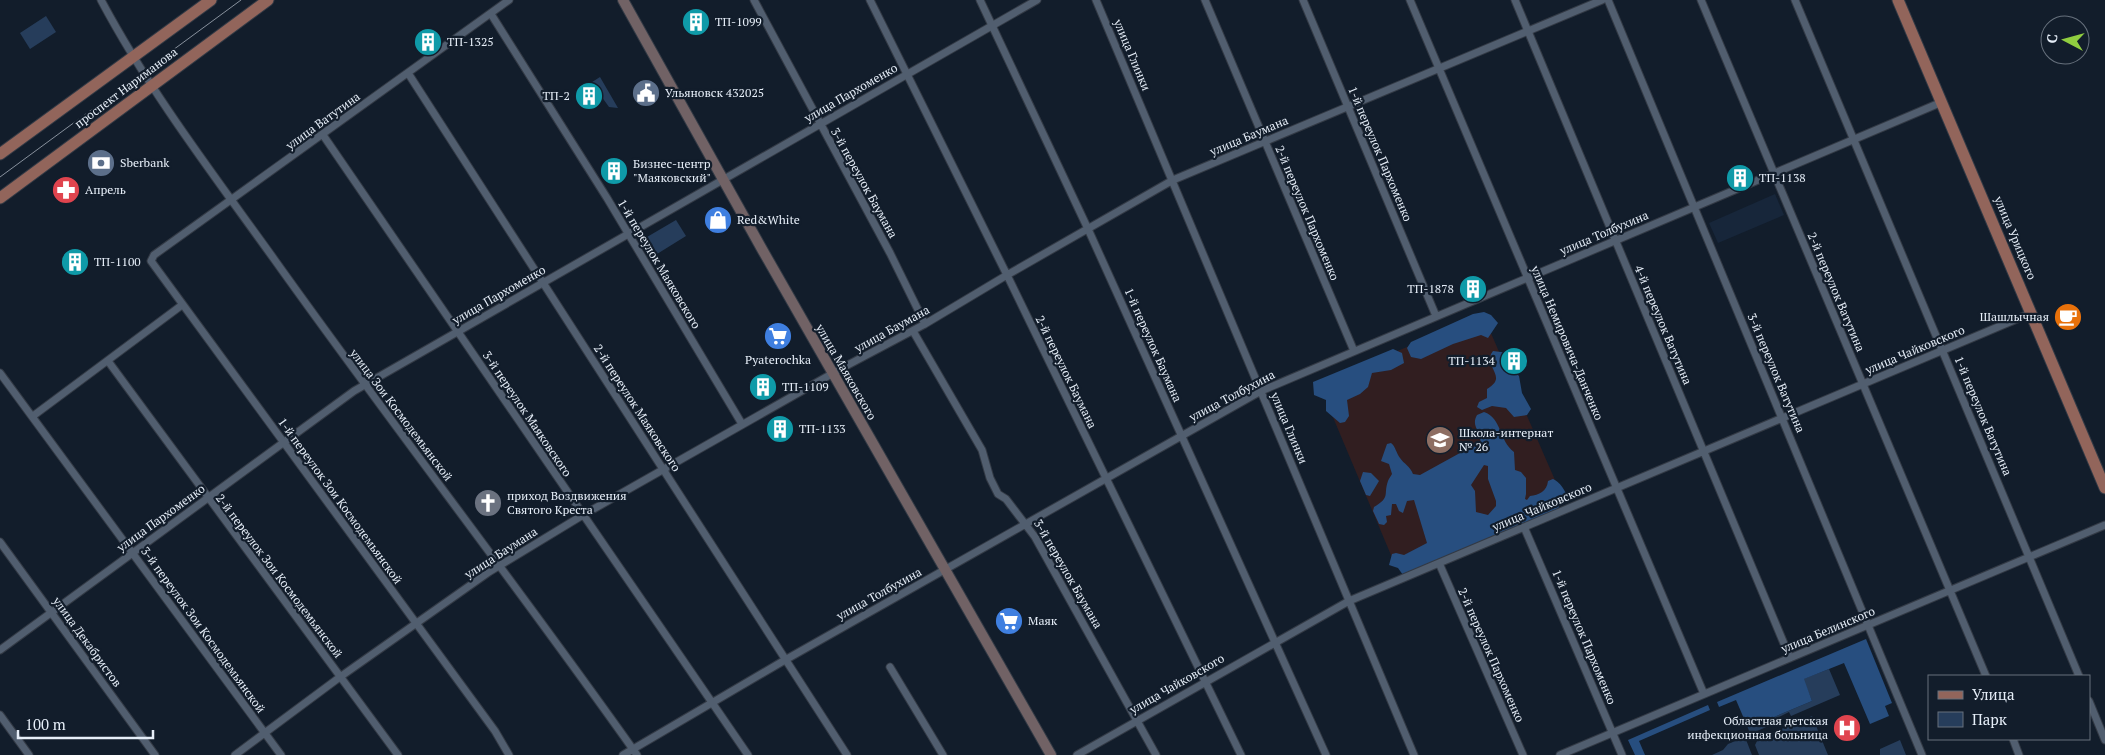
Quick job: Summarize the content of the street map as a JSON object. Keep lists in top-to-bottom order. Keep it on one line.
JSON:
{"streets":{"main road":["проспект Нариманова","улица Урицкого"],"street":["улица Глинки","улица Пархоменко","улица Ватутина","улица Баумана","1-й переулок Пархоменко","3-й переулок Баумана","2-й переулок Пархоменко","улица Толбухина","1-й переулок Маяковского","2-й переулок Ватутина","4-й переулок Ватутина","улица Немировича-Данченко","1-й переулок Баумана","улица Чайковского","улица Маяковского","2-й переулок Баумана","3-й переулок Ватутина","2-й переулок Маяковского","3-й переулок Маяковского","улица Зои Космодемьянской","1-й переулок Ватутина","1-й переулок Зои Космодемьянской","2-й переулок Зои Космодемьянской","3-й переулок Зои Космодемьянской","улица Белинского","улица Декабристов"]},"crossings":[["улица Глинки","улица Баумана"],["улица Глинки","улица Толбухина"],["улица Глинки","улица Чайковского"],["проспект Нариманова","улица Зои Космодемьянской"],["улица Пархоменко","3-й переулок Баумана"],["улица Пархоменко","1-й переулок Маяковского"],["улица Пархоменко","1-й переулок Баумана"],["улица Пархоменко","улица Маяковского"],["улица Пархоменко","2-й переулок Баумана"],["улица Пархоменко","2-й переулок Маяковского"],["улица Пархоменко","3-й переулок Маяковского"],["улица Пархоменко","улица Зои Космодемьянской"],["улица Пархоменко","1-й переулок Зои Космодемьянской"],["улица Пархоменко","2-й переулок Зои Космодемьянской"],["улица Пархоменко","3-й переулок Зои Космодемьянской"],["улица Пархоменко","улица Декабристов"],["улица Ватутина","1-й переулок Маяковского"],["улица Ватутина","2-й переулок Маяковского"],["улица Ватутина","3-й переулок Маяковского"],["улица Ватутина","улица Зои Космодемьянской"],["улица Ватутина","1-й переулок Зои Космодемьянской"],["улица Баумана","1-й переулок Пархоменко"],["улица Баумана","3-й переулок Баумана"],["улица Баумана","2-й переулок Пархоменко"],["улица Баумана","1-й переулок Маяковского"],["улица Баумана","4-й переулок Ватутина"],["улица Баумана","улица Немировича-Данченко"],["улица Баумана","1-й переулок Баумана"],["улица Баумана","улица Маяковского"],["улица Баумана","2-й переулок Баумана"],["улица Баумана","2-й переулок Маяковского"],["улица Баумана","3-й переулок Маяковского"],["улица Баумана","улица Зои Космодемьянской"],["улица Баумана","1-й переулок Зои Космодемьянской"],["улица Баумана","2-й переулок Зои Космодемьянской"],["улица Баумана","3-й переулок Зои Космодемьянской"],["1-й переулок Пархоменко","улица Толбухина"],["1-й переулок Пархоменко","улица Чайковского"],["1-й переулок Пархоменко","улица Белинского"],["3-й переулок Баумана","улица Толбухина"],["3-й переулок Баумана","улица Чайковского"],["2-й переулок Пархоменко","улица Толбухина"],["2-й переулок Пархоменко","улица Чайковского"],["улица Толбухина","улица Урицкого"],["улица Толбухина","2-й переулок Ватутина"],["улица Толбухина","4-й переулок Ватутина"],["улица Толбухина","улица Немировича-Данченко"],["улица Толбухина","1-й переулок Баумана"],["улица Толбухина","улица Маяковского"],["улица Толбухина","2-й переулок Баумана"],["улица Толбухина","3-й переулок Ватутина"],["улица Толбухина","2-й переулок Маяковского"],["улица Толбухина","3-й переулок Маяковского"],["улица Толбухина","улица Зои Космодемьянской"],["улица Толбухина","1-й переулок Ватутина"],["улица Урицкого","улица Чайковского"],["2-й переулок Ватутина","улица Чайковского"],["2-й переулок Ватутина","улица Белинского"],["4-й переулок Ватутина","улица Чайковского"],["4-й переулок Ватутина","улица Белинского"],["улица Немировича-Данченко","улица Чайковского"],["улица Немировича-Данченко","улица Белинского"],["1-й переулок Баумана","улица Чайковского"],["улица Чайковского","2-й переулок Баумана"],["улица Чайковского","3-й переулок Ватутина"],["улица Чайковского","1-й переулок Ватутина"],["3-й переулок Ватутина","улица Белинского"],["1-й переулок Ватутина","улица Белинского"]],"places":{"building":["ТП-1099","ТП-1325","ТП-2","Бизнес-центр \"Маяковский\"","ТП-1138","ТП-1100","ТП-1878","ТП-1134","ТП-1109","ТП-1133"],"public building":["Ульяновск 432025"],"bank":["Sberbank"],"pharmacy":["Апрель"],"shop":["Red&White"],"cafe":["Шашлычная"],"supermarket":["Pyaterochka","Маяк"],"school or university":["Школа-интернат № 26"],"church":["приход Воздвижения Святого Креста"],"hospital":["Областная детская инфекционная больница"]},"legend":["Улица","Парк"],"scale_bar":"100 m","north":"left"}
